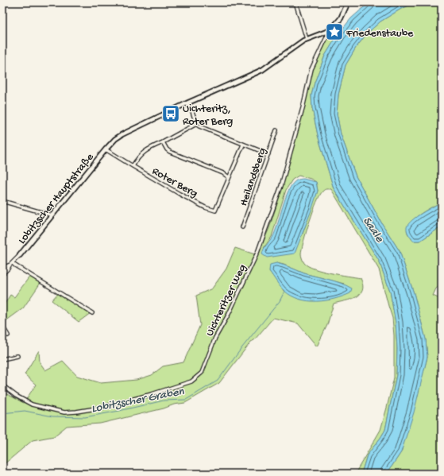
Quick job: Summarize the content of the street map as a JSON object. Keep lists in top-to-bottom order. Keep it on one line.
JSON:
{"streets":{"street":["Heilandsberg","Roter Berg","Lobitzscher Hauptstraße","Uichteritzer Weg"]},"crossings":[["Lobitzscher Hauptstraße","Uichteritzer Weg"]],"water":["Saale","Lobitzscher Graben"],"places":{"place":["Friedenstaube"],"bus stop":["Uichteritz, Roter Berg"]}}
